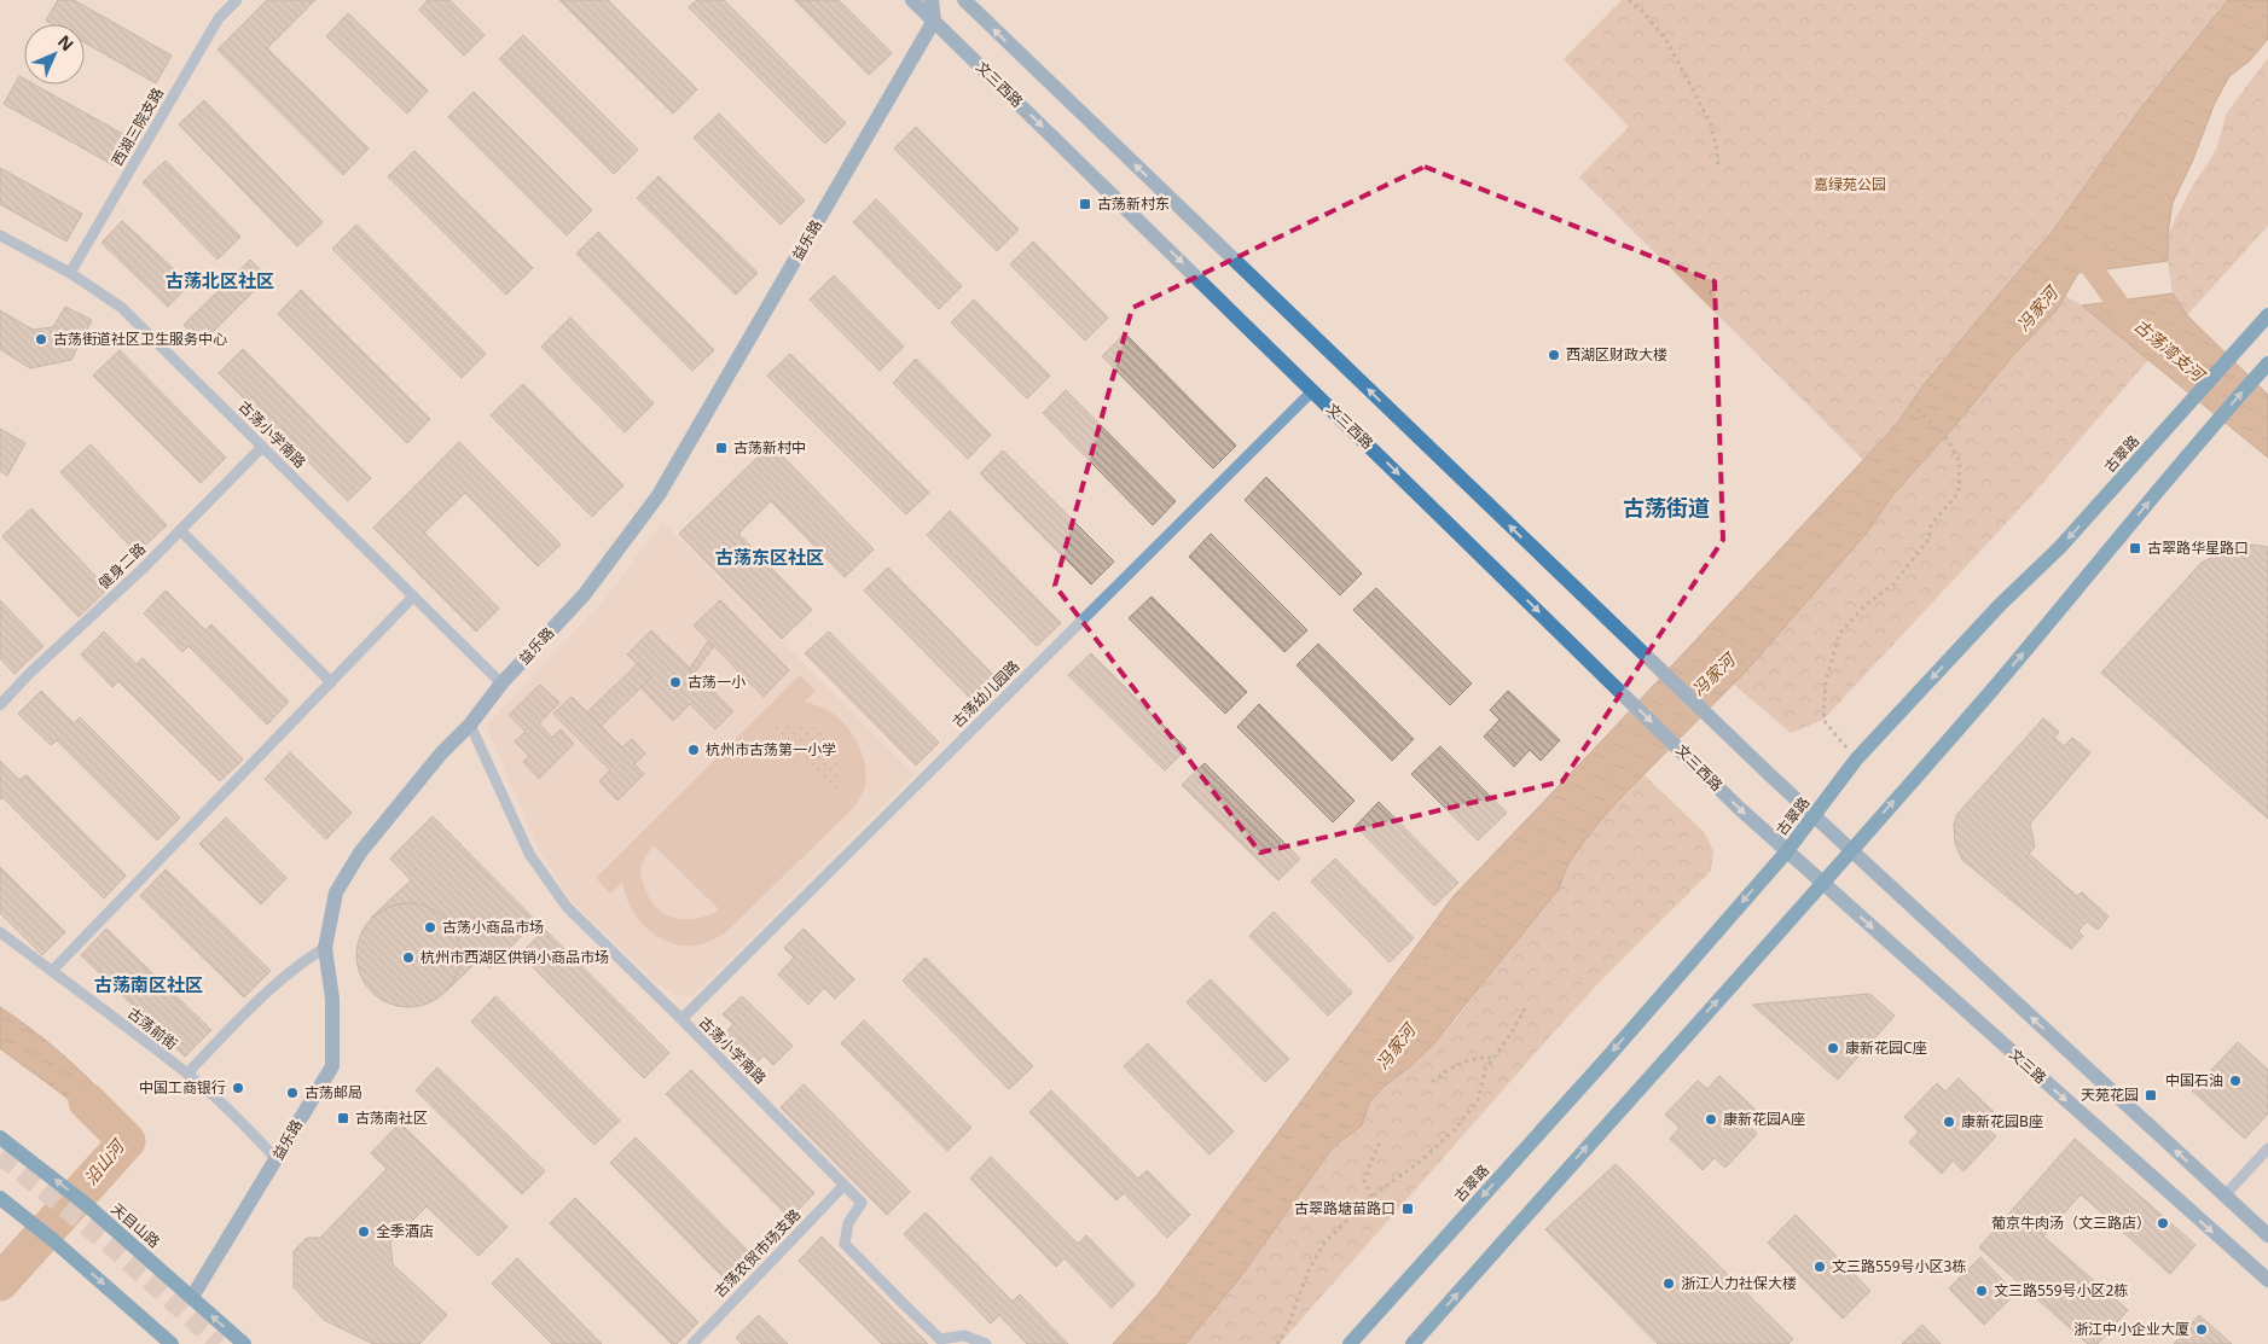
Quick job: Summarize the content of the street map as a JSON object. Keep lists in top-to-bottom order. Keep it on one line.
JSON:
{"streets":{"main road":["文三西路","益乐路","古翠路","文三路","天目山路"],"lane":["西湖三院支路","古荡小学南路","健身二路","古荡幼儿园路","古荡前街","古荡农贸市场支路"]},"crossings":[["文三西路","益乐路"],["文三西路","古翠路"],["文三西路","古荡幼儿园路"],["文三西路","文三路"],["西湖三院支路","古荡小学南路"],["益乐路","古荡小学南路"],["益乐路","古荡前街"],["益乐路","天目山路"],["古荡小学南路","健身二路"],["古荡小学南路","古荡幼儿园路"],["古荡小学南路","古荡农贸市场支路"],["古翠路","文三路"]],"districts":["古荡北区社区","古荡街道","古荡东区社区","古荡南区社区"],"water":["冯家河","古荡湾支河","沿山河"],"parks":["嘉绿苑公园"],"places":{"transit":["古荡新村东","古荡新村中","古翠路华星路口","天苑花园","古荡南社区","古翠路塘苗路口"],"other":["古荡街道社区卫生服务中心","西湖区财政大楼","古荡一小","杭州市古荡第一小学","古荡小商品市场","杭州市西湖区供销小商品市场","康新花园C座","中国石油","中国工商银行","古荡邮局","康新花园A座","康新花园B座","葡京牛肉汤（文三路店）","全季酒店","文三路559号小区3栋","浙江人力社保大楼","文三路559号小区2栋","浙江中小企业大厦"]},"north":"top right"}
